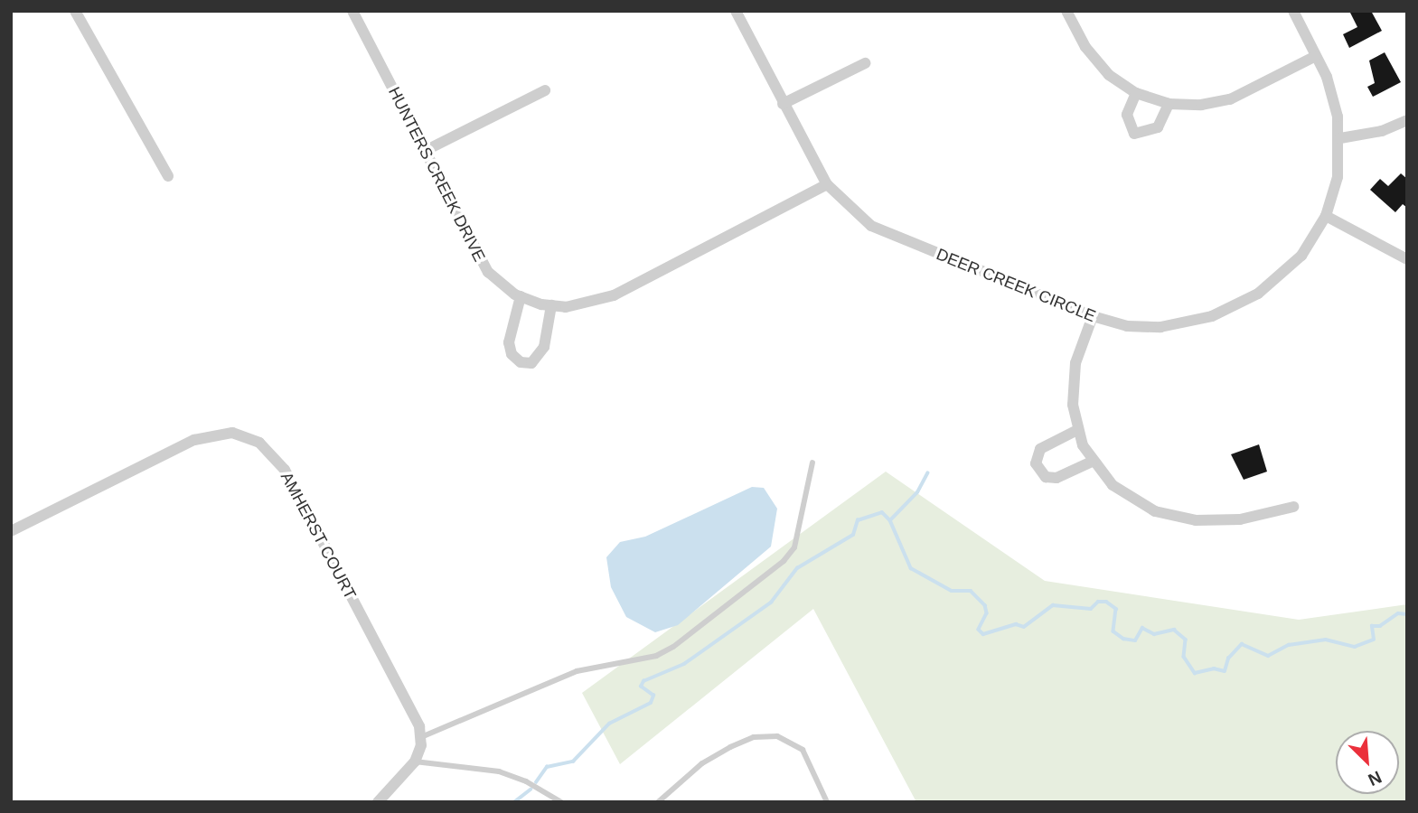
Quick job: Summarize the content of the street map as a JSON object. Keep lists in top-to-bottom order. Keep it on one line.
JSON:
{"streets":{"street":["HUNTERS CREEK DRIVE","DEER CREEK CIRCLE","AMHERST COURT"]},"crossings":[["HUNTERS CREEK DRIVE","DEER CREEK CIRCLE"]],"north":"bottom right"}
